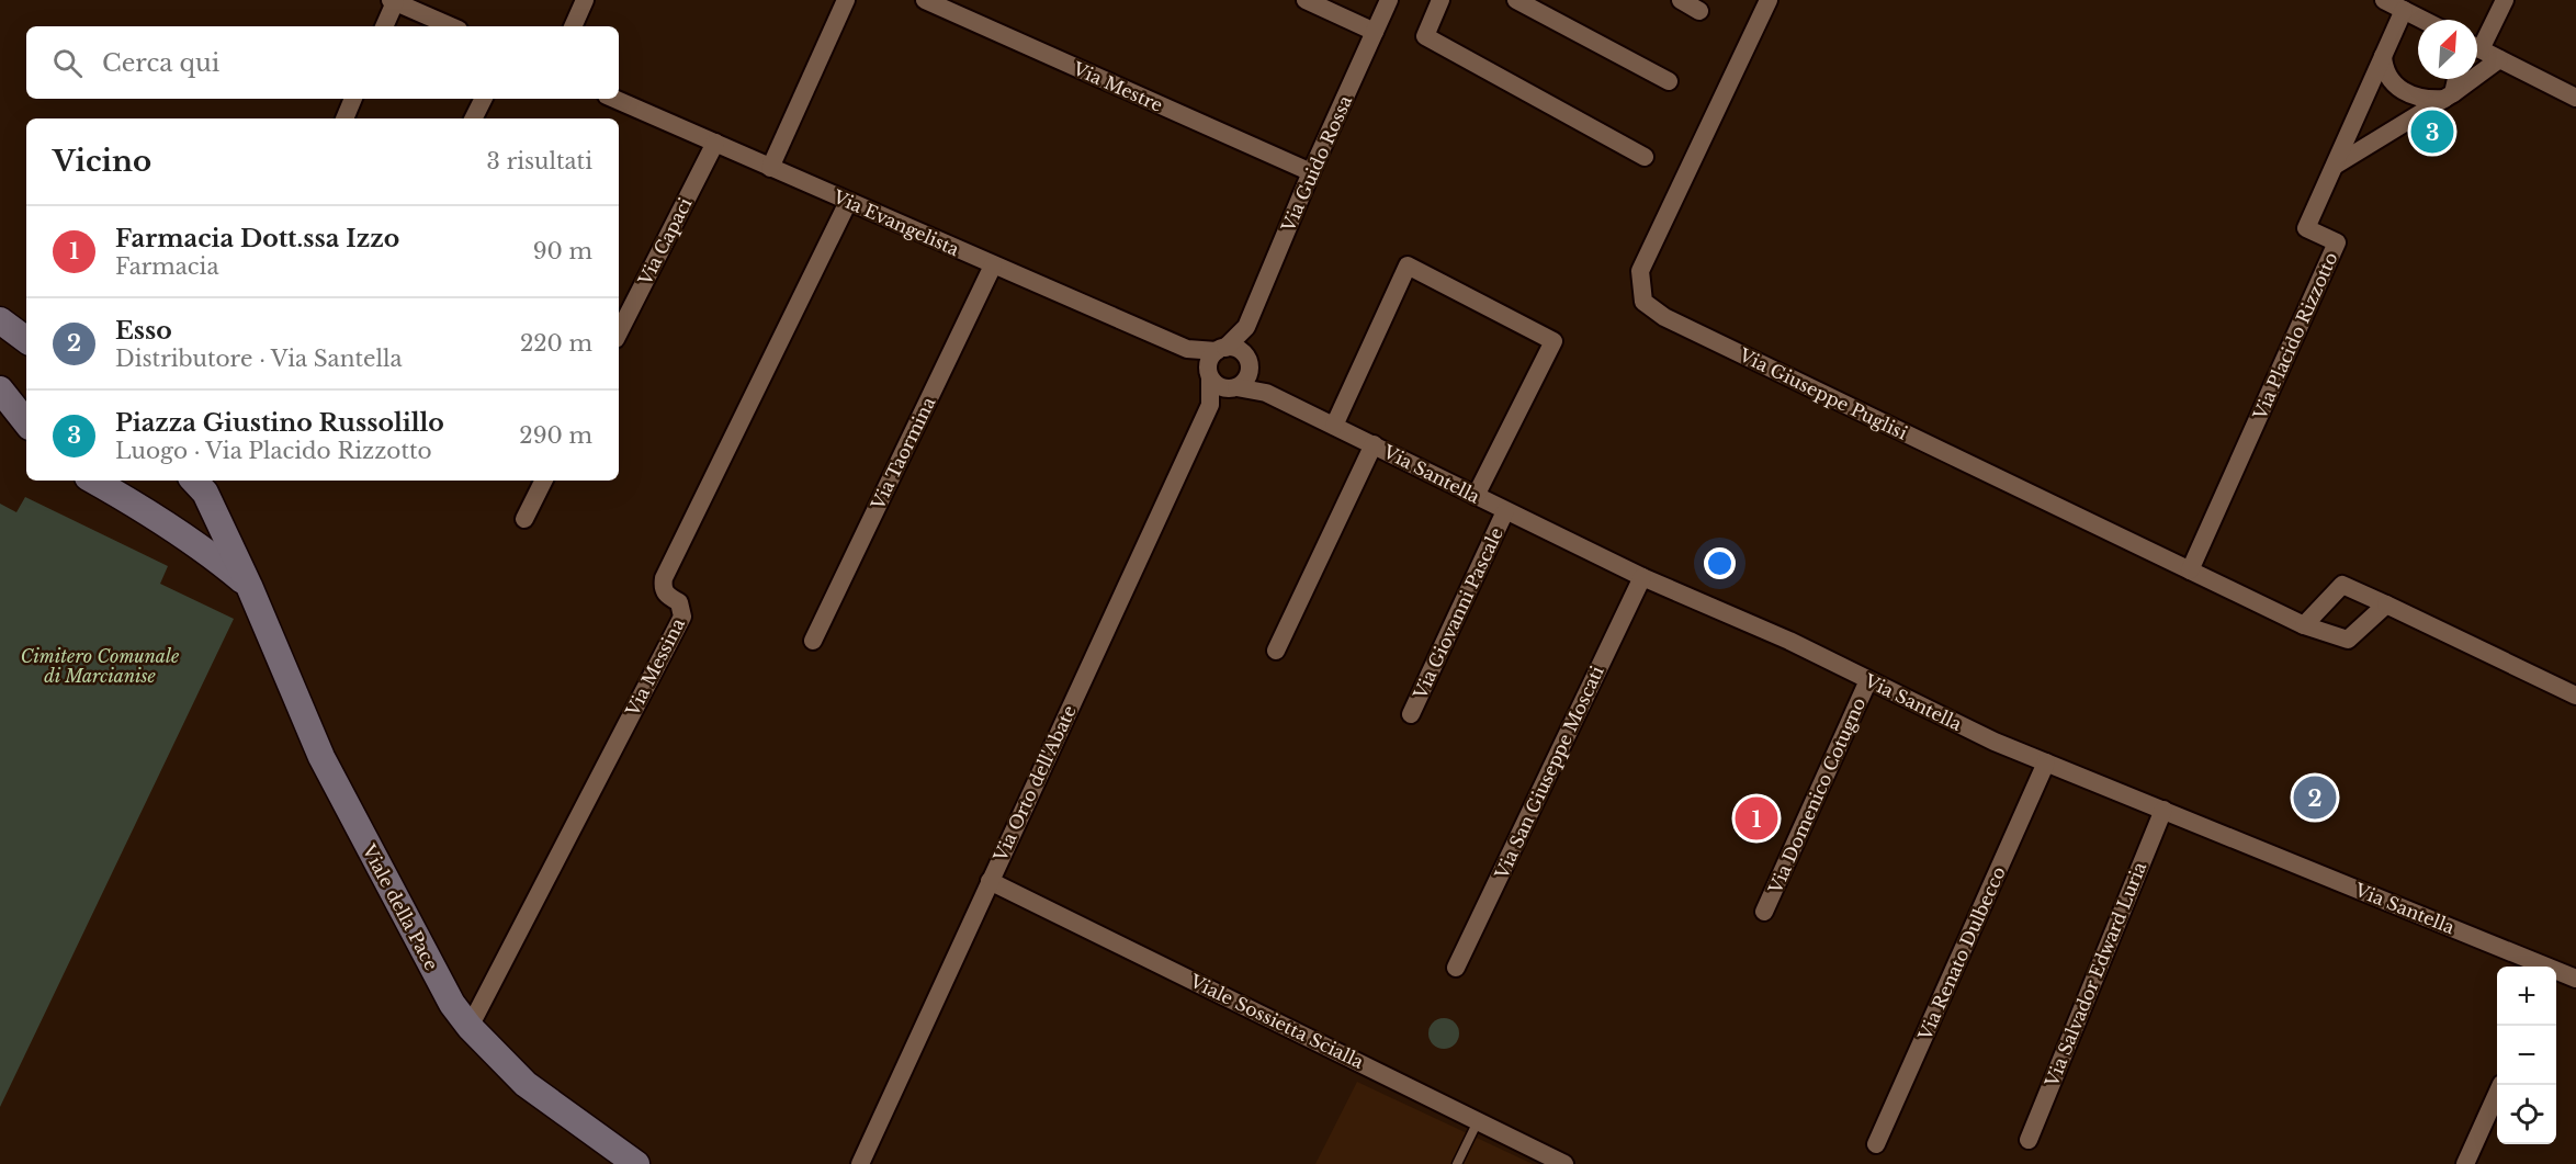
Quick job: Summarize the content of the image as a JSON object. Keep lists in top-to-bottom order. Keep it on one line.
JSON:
{"streets":{"street":["Via Mestre","Via Guido Rossa","Via Evangelista","Via Capaci","Via Placido Rizzotto","Via Giuseppe Puglisi","Via Taormina","Via Santella","Via Giovanni Pascale","Via Messina","Via San Giuseppe Moscati","Via Orto dell'Abate","Via Domenico Cotugno","Viale della Pace","Via Renato Dulbecco","Via Salvador Edward Luria","Viale Sossietta Scialla"]},"crossings":[["Via Mestre","Via Guido Rossa"],["Via Guido Rossa","Via Evangelista"],["Via Guido Rossa","Via Santella"],["Via Guido Rossa","Via Orto dell'Abate"],["Via Evangelista","Via Capaci"],["Via Evangelista","Via Taormina"],["Via Evangelista","Via Santella"],["Via Evangelista","Via Messina"],["Via Evangelista","Via Orto dell'Abate"],["Via Placido Rizzotto","Via Giuseppe Puglisi"],["Via Santella","Via Giovanni Pascale"],["Via Santella","Via San Giuseppe Moscati"],["Via Santella","Via Orto dell'Abate"],["Via Santella","Via Domenico Cotugno"],["Via Santella","Via Renato Dulbecco"],["Via Santella","Via Salvador Edward Luria"],["Via Messina","Viale della Pace"],["Via Orto dell'Abate","Viale Sossietta Scialla"]],"parks":["Cimitero Comunale di Marcianise"],"north":"top right","page":{"search":"Cerca qui","pins":["3","2","1"],"heading":["Vicino","3 risultati"],"list":[{"mark":"1","name":"Farmacia Dott.ssa Izzo","note":"Farmacia","value":"90 m"},{"mark":"2","name":"Esso","note":"Distributore · Via Santella","value":"220 m"},{"mark":"3","name":"Piazza Giustino Russolillo","note":"Luogo · Via Placido Rizzotto","value":"290 m"}],"map_buttons":["+","−"]}}
